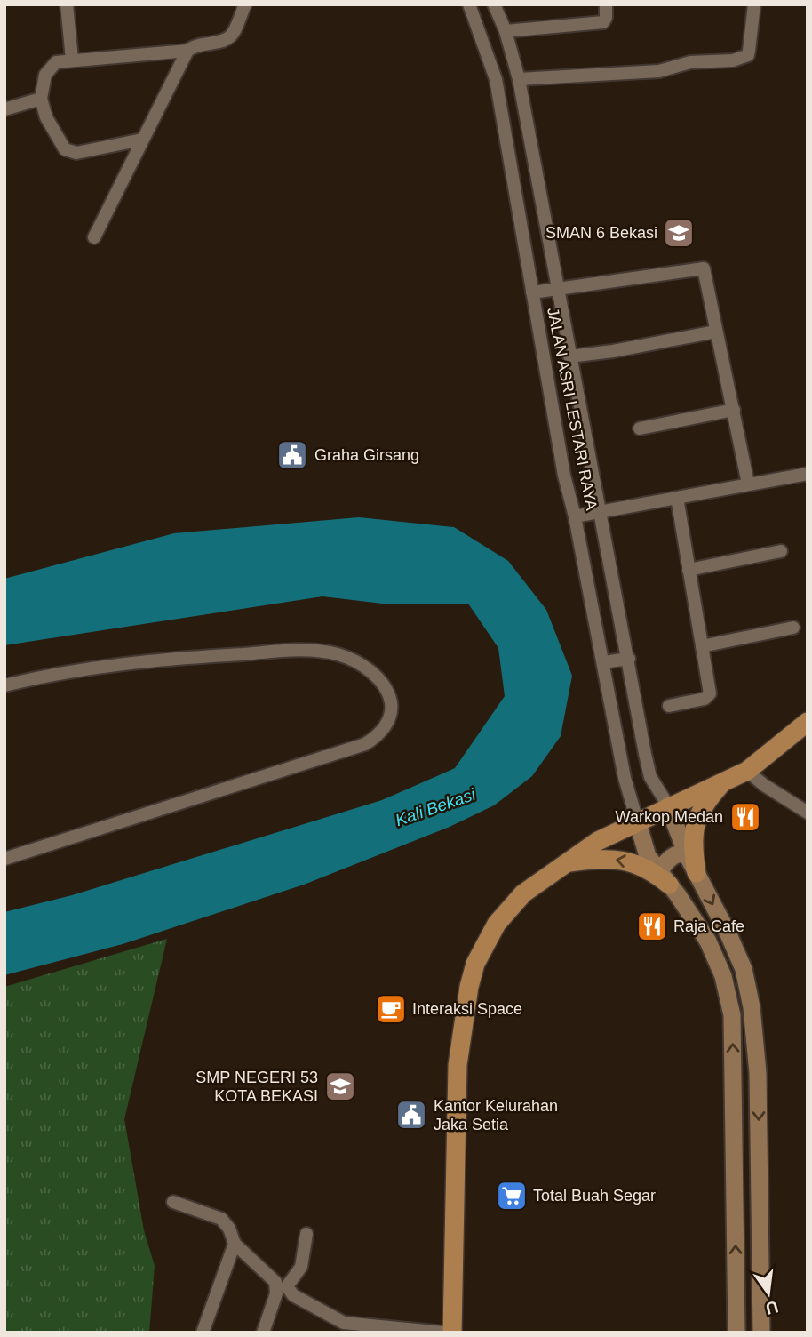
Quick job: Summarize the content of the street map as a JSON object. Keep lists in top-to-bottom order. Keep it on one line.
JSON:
{"streets":{"street":["JALAN ASRI LESTARI RAYA"]},"water":["Kali Bekasi"],"places":{"school or university":["SMAN 6 Bekasi","SMP NEGERI 53 KOTA BEKASI"],"public building":["Graha Girsang","Kantor Kelurahan Jaka Setia"],"restaurant":["Warkop Medan","Raja Cafe"],"cafe":["Interaksi Space"],"supermarket":["Total Buah Segar"]},"north":"bottom"}
